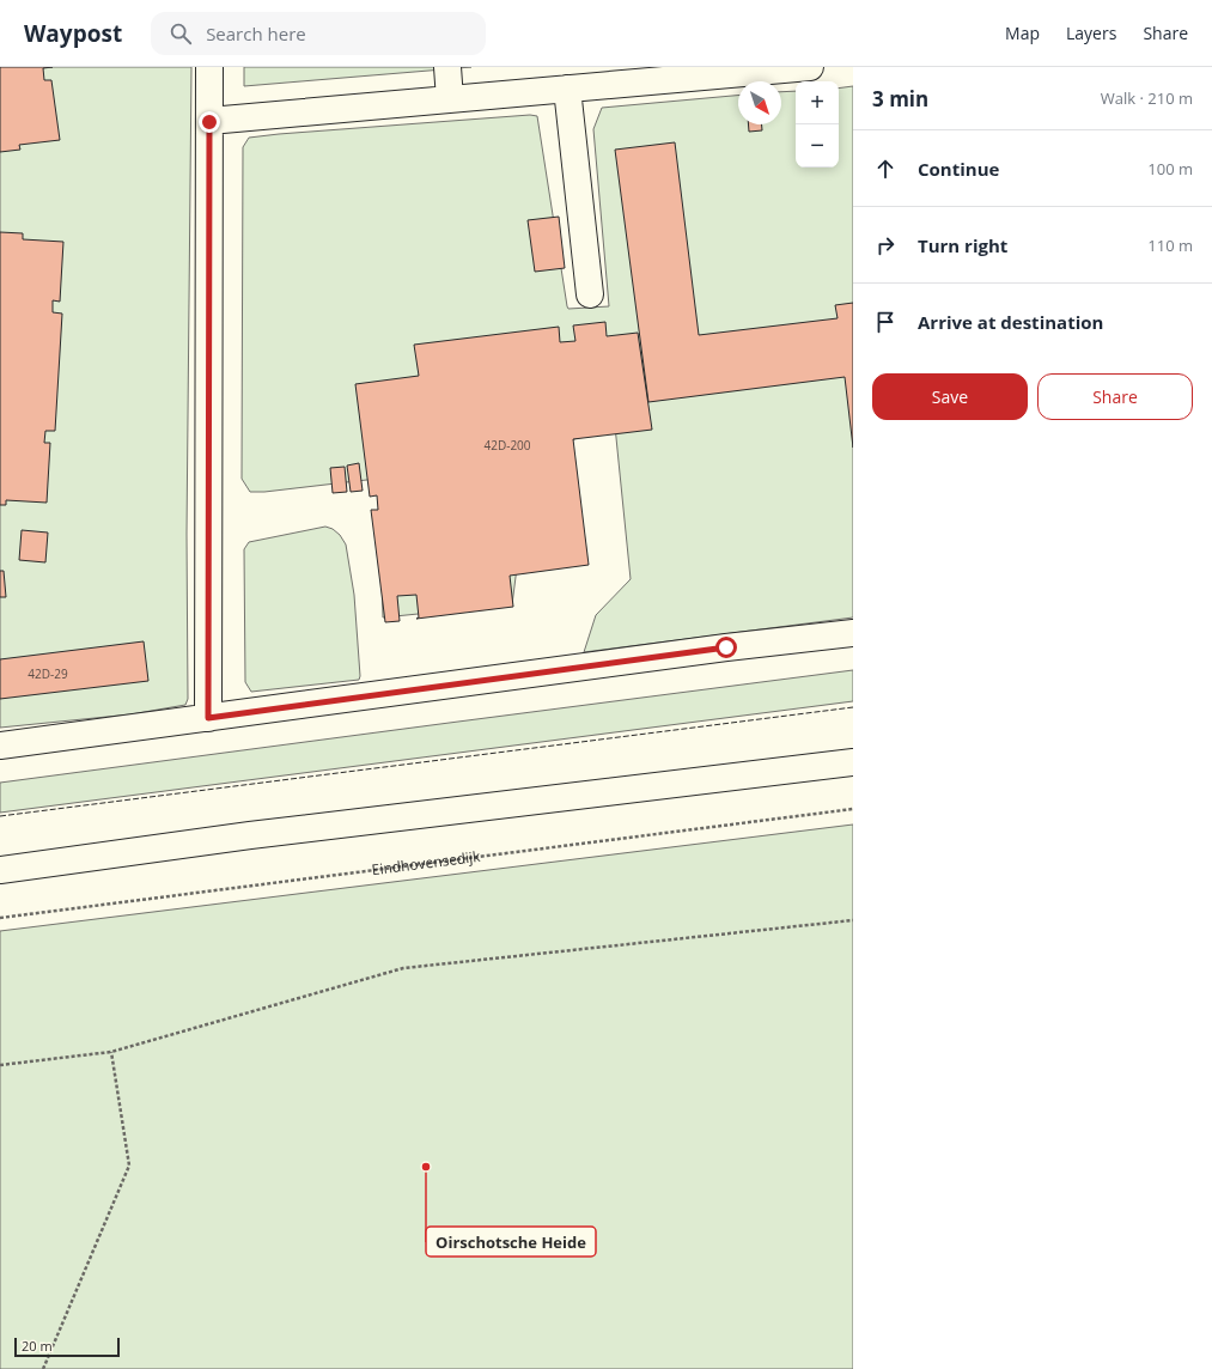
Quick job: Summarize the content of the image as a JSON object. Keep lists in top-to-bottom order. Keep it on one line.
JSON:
{"streets":{"path":["Eindhovensedijk"]},"places":["Oirschotsche Heide"],"house_numbers":["42D-200","42D-29"],"scale_bar":"20 m","north":"bottom right","page":{"header":"Waypost","search":"Search here","nav":["Map","Layers","Share"],"heading":["3 min","Walk · 210 m"],"map_buttons":["+","−"],"list":[["Continue","100 m"],["Turn right","110 m"],"Arrive at destination"],"buttons":["Save","Share"],"scale":"20 m"}}
